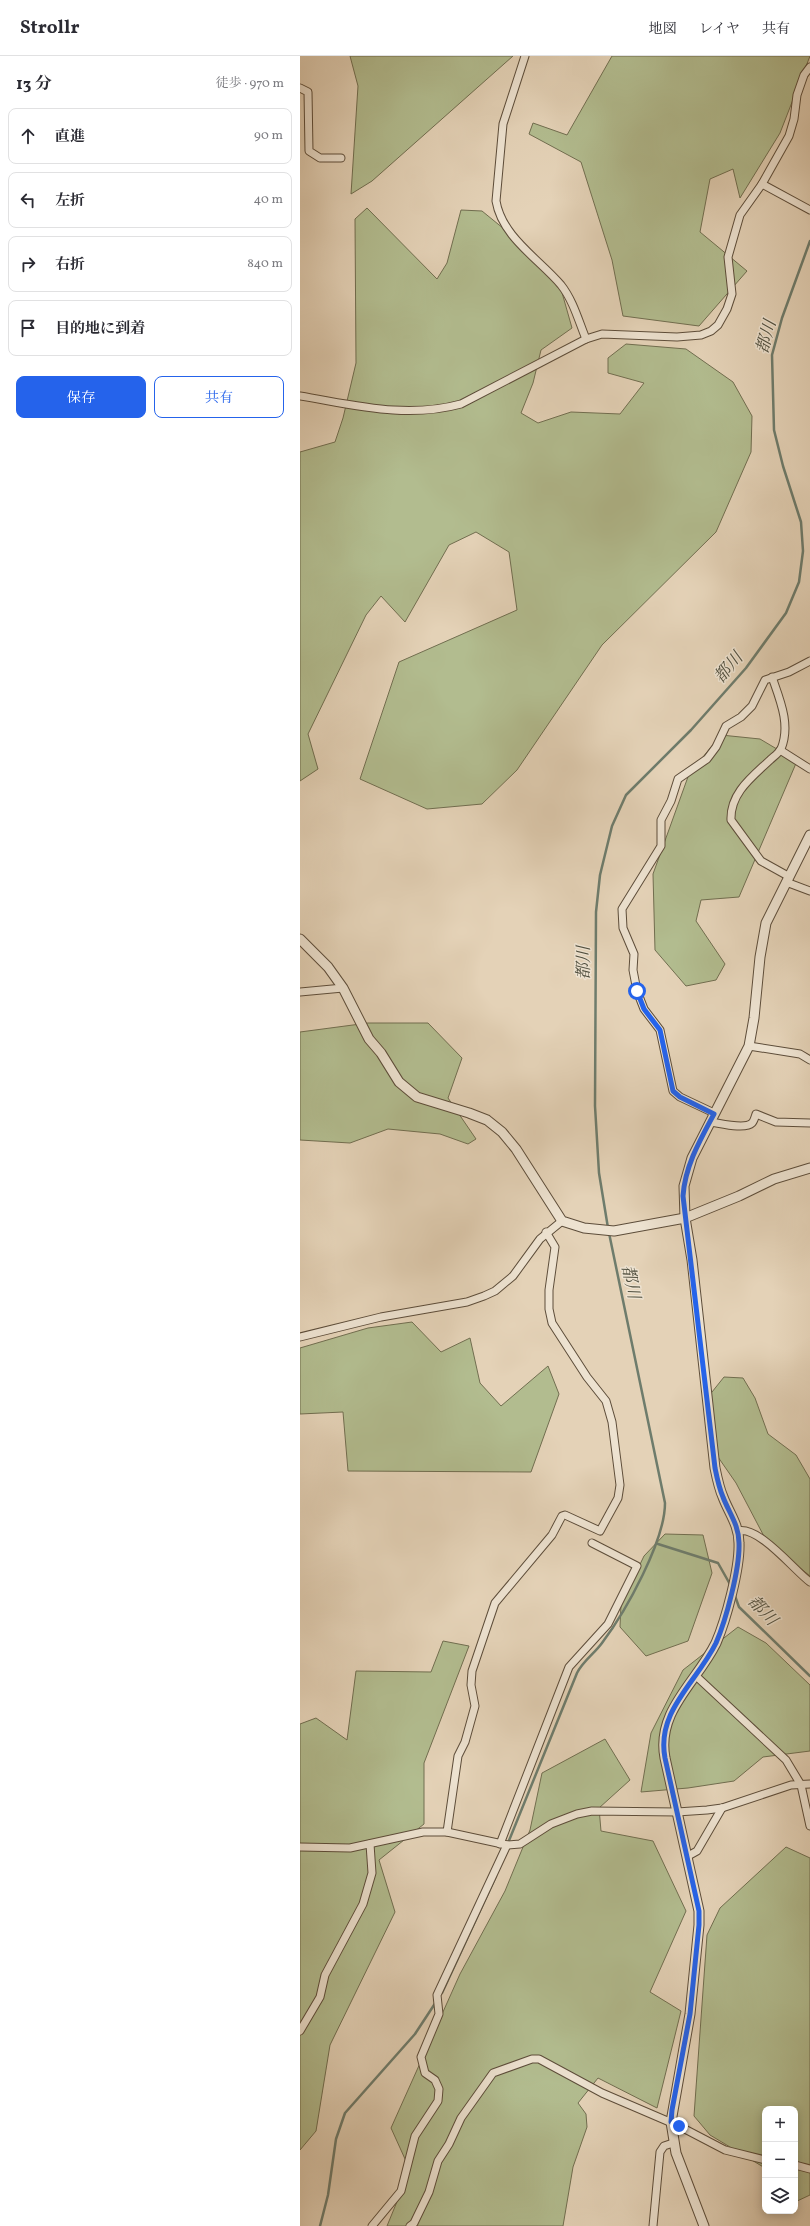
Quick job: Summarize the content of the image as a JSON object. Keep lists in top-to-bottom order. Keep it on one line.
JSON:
{"water":["都川"],"page":{"header":"Strollr","nav":["地図","レイヤ","共有"],"heading":["13 分","徒歩 · 970 m"],"list":[["直進","90 m"],["左折","40 m"],["右折","840 m"],"目的地に到着"],"buttons":["保存","共有"],"map_buttons":["+","−"]}}
